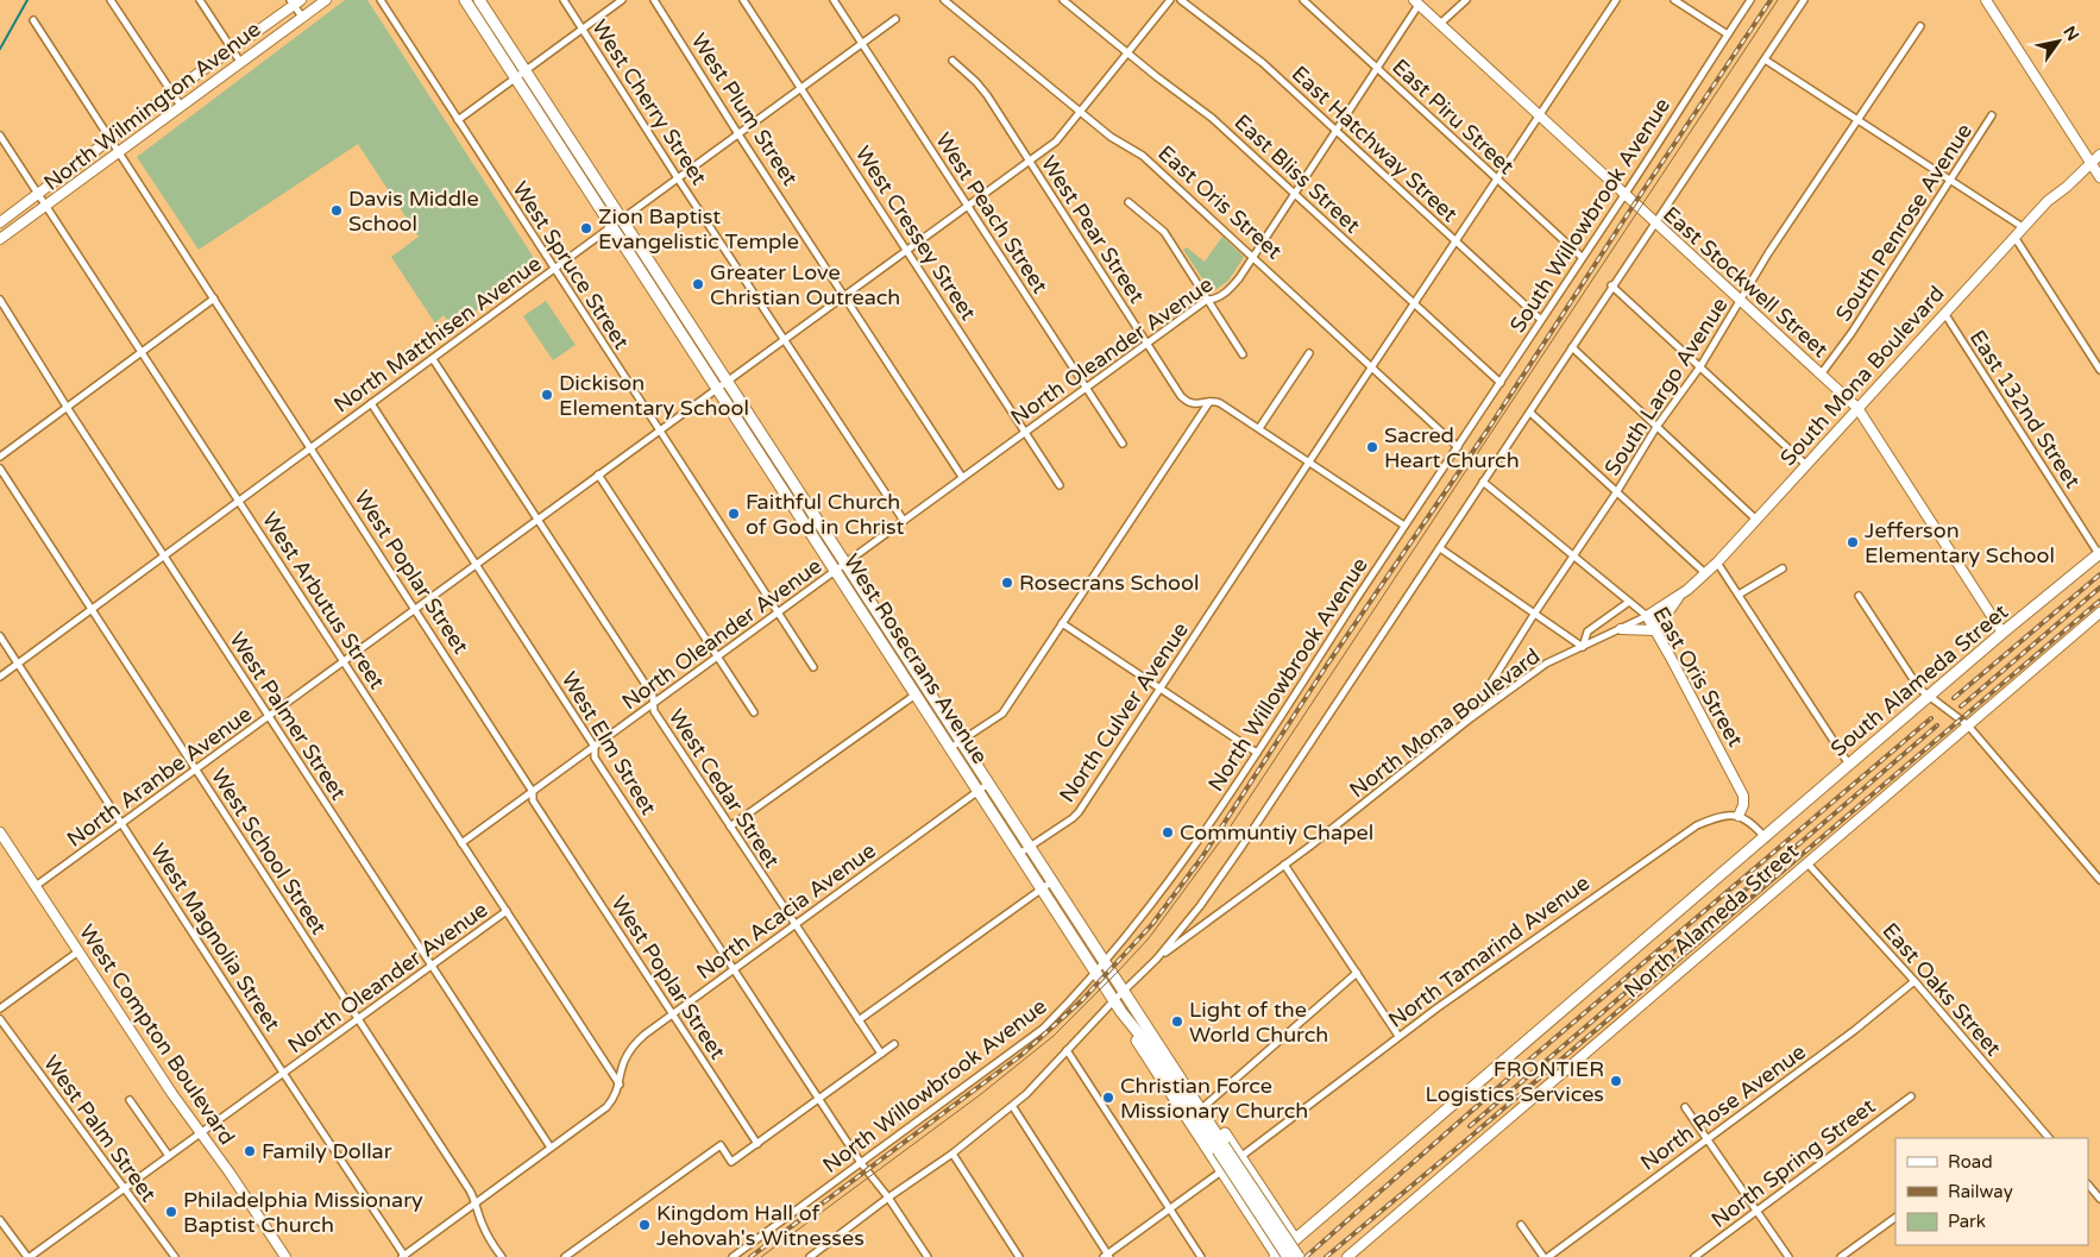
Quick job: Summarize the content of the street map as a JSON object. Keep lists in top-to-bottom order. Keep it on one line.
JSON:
{"streets":{"main road":["West Rosecrans Avenue","South Alameda Street","North Alameda Street"],"street":["West Cherry Street","North Wilmington Avenue","West Plum Street","East Piru Street","East Hatchway Street","East Bliss Street","East Oris Street","West Peach Street","South Willowbrook Avenue","South Penrose Avenue","West Pear Street","West Cressey Street","West Spruce Street","East Stockwell Street","North Matthisen Avenue","North Oleander Avenue","South Mona Boulevard","South Largo Avenue","East 132nd Street","West Poplar Street","West Arbutus Street","North Willowbrook Avenue","North Culver Avenue","West Palmer Street","North Mona Boulevard","West Elm Street","North Aranbe Avenue","West Cedar Street","West School Street","North Acacia Avenue","West Magnolia Street","North Tamarind Avenue","East Oaks Street","West Compton Boulevard","North Rose Avenue","West Palm Street","North Spring Street"]},"crossings":[["West Cherry Street","North Matthisen Avenue"],["West Cherry Street","North Oleander Avenue"],["North Wilmington Avenue","West Poplar Street"],["North Wilmington Avenue","West Arbutus Street"],["West Plum Street","North Matthisen Avenue"],["West Plum Street","North Oleander Avenue"],["East Piru Street","South Willowbrook Avenue"],["East Piru Street","North Oleander Avenue"],["East Piru Street","North Culver Avenue"],["East Hatchway Street","South Willowbrook Avenue"],["East Hatchway Street","North Oleander Avenue"],["East Hatchway Street","North Culver Avenue"],["East Bliss Street","South Willowbrook Avenue"],["East Bliss Street","North Oleander Avenue"],["East Bliss Street","North Culver Avenue"],["East Oris Street","South Willowbrook Avenue"],["East Oris Street","North Oleander Avenue"],["East Oris Street","South Mona Boulevard"],["East Oris Street","South Largo Avenue"],["East Oris Street","North Willowbrook Avenue"],["East Oris Street","North Culver Avenue"],["East Oris Street","North Mona Boulevard"],["East Oris Street","North Tamarind Avenue"],["West Peach Street","North Matthisen Avenue"],["West Peach Street","North Oleander Avenue"],["South Willowbrook Avenue","East Stockwell Street"],["South Willowbrook Avenue","North Willowbrook Avenue"],["South Penrose Avenue","East Stockwell Street"],["West Pear Street","North Oleander Avenue"],["West Cressey Street","North Matthisen Avenue"],["West Cressey Street","North Oleander Avenue"],["West Spruce Street","North Matthisen Avenue"],["West Spruce Street","North Oleander Avenue"],["East Stockwell Street","North Oleander Avenue"],["East Stockwell Street","South Mona Boulevard"],["East Stockwell Street","South Largo Avenue"],["East Stockwell Street","South Alameda Street"],["East Stockwell Street","North Culver Avenue"],["North Matthisen Avenue","West Poplar Street"],["North Matthisen Avenue","West Arbutus Street"],["North Matthisen Avenue","West Rosecrans Avenue"],["North Matthisen Avenue","West Palmer Street"],["North Matthisen Avenue","West Elm Street"],["North Matthisen Avenue","West Cedar Street"],["North Matthisen Avenue","West School Street"],["North Matthisen Avenue","West Magnolia Street"],["North Oleander Avenue","West Poplar Street"],["North Oleander Avenue","West Arbutus Street"],["North Oleander Avenue","West Rosecrans Avenue"],["North Oleander Avenue","West Palmer Street"],["North Oleander Avenue","West Elm Street"],["North Oleander Avenue","West Cedar Street"],["North Oleander Avenue","West School Street"],["North Oleander Avenue","West Magnolia Street"],["North Oleander Avenue","West Compton Boulevard"],["North Oleander Avenue","West Palm Street"],["South Mona Boulevard","East 132nd Street"],["South Mona Boulevard","North Mona Boulevard"],["South Largo Avenue","North Mona Boulevard"],["East 132nd Street","South Alameda Street"],["West Poplar Street","North Aranbe Avenue"],["West Poplar Street","North Acacia Avenue"],["West Arbutus Street","North Aranbe Avenue"],["West Arbutus Street","North Acacia Avenue"],["West Rosecrans Avenue","North Willowbrook Avenue"],["West Rosecrans Avenue","North Culver Avenue"],["West Rosecrans Avenue","North Acacia Avenue"],["North Willowbrook Avenue","West Elm Street"],["South Alameda Street","North Alameda Street"],["West Palmer Street","North Aranbe Avenue"],["West Palmer Street","North Acacia Avenue"],["West Elm Street","North Aranbe Avenue"],["West Elm Street","North Acacia Avenue"],["North Aranbe Avenue","West Cedar Street"],["North Aranbe Avenue","West School Street"],["North Aranbe Avenue","West Magnolia Street"],["North Aranbe Avenue","West Compton Boulevard"],["West Cedar Street","North Acacia Avenue"],["West School Street","North Acacia Avenue"],["North Acacia Avenue","West Magnolia Street"],["North Alameda Street","East Oaks Street"],["East Oaks Street","North Rose Avenue"]],"places":["Davis Middle School","Zion Baptist Evangelistic Temple","Greater Love Christian Outreach","Dickison Elementary School","Sacred Heart Church","Faithful Church of God in Christ","Jefferson Elementary School","Rosecrans School","Communtiy Chapel","Light of the World Church","FRONTIER Logistics Services","Christian Force Missionary Church","Family Dollar","Philadelphia Missionary Baptist Church","Kingdom Hall of Jehovah's Witnesses"],"legend":["Road","Railway","Park"],"north":"top right"}
